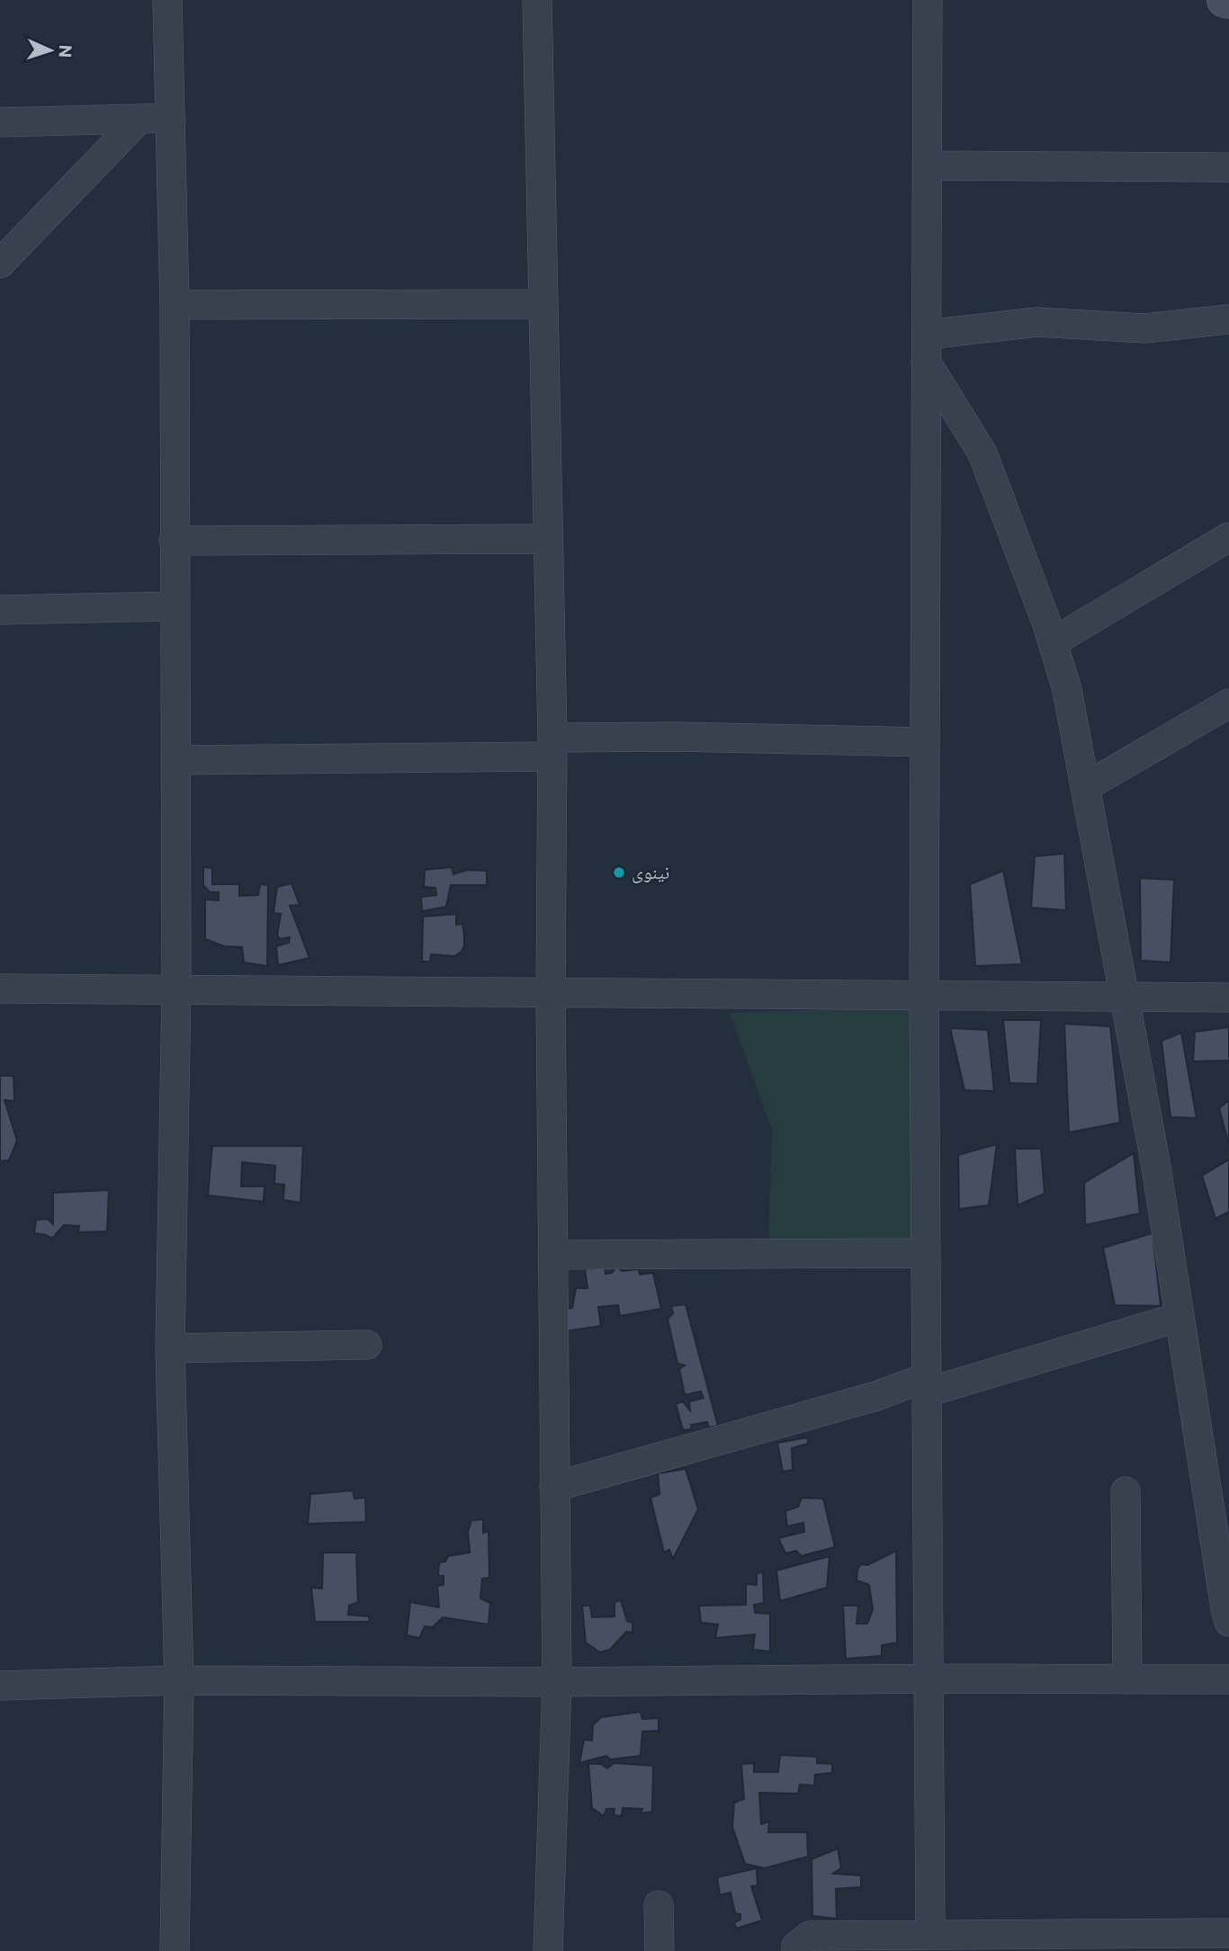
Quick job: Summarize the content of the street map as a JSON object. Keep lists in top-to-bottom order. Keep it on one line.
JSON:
{"places":["نينوى"],"north":"right"}
